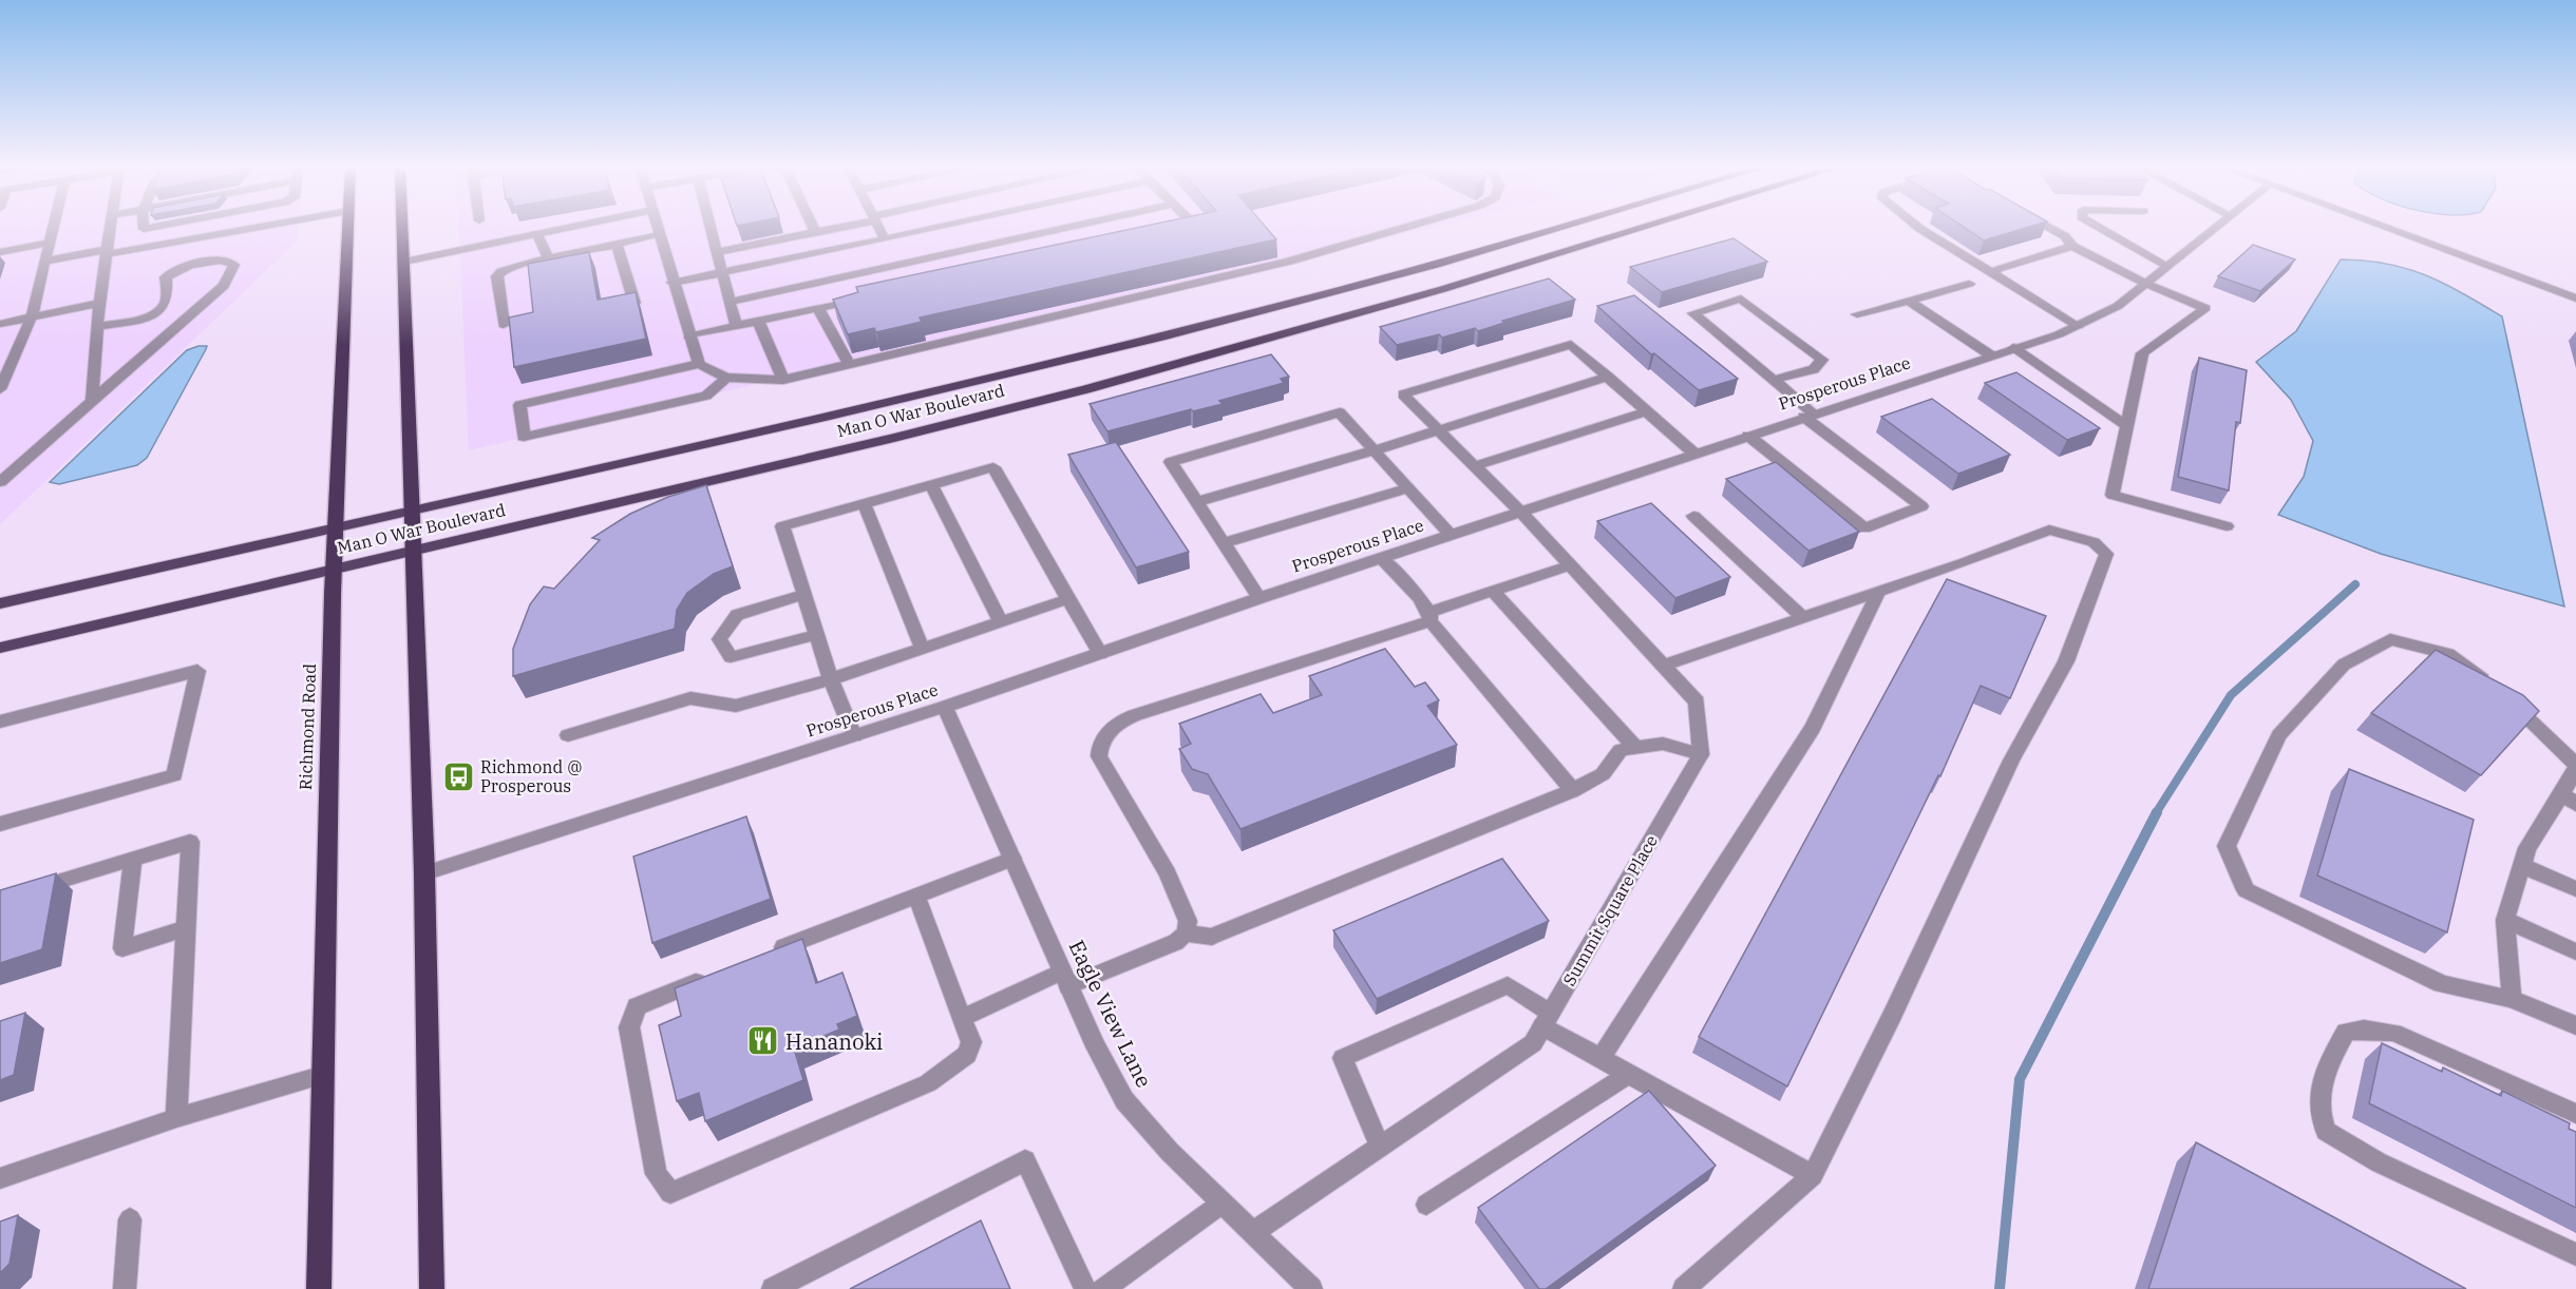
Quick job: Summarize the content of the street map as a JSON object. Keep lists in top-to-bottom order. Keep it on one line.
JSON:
{"streets":{"highway":["Richmond Road"],"main road":["Man O War Boulevard"],"street":["Prosperous Place","Summit Square Place","Eagle View Lane"]},"crossings":[["Prosperous Place","Eagle View Lane"],["Man O War Boulevard","Richmond Road"],["Summit Square Place","Eagle View Lane"]],"places":{"bus stop":["Richmond @ Prosperous"],"restaurant":["Hananoki"]}}
